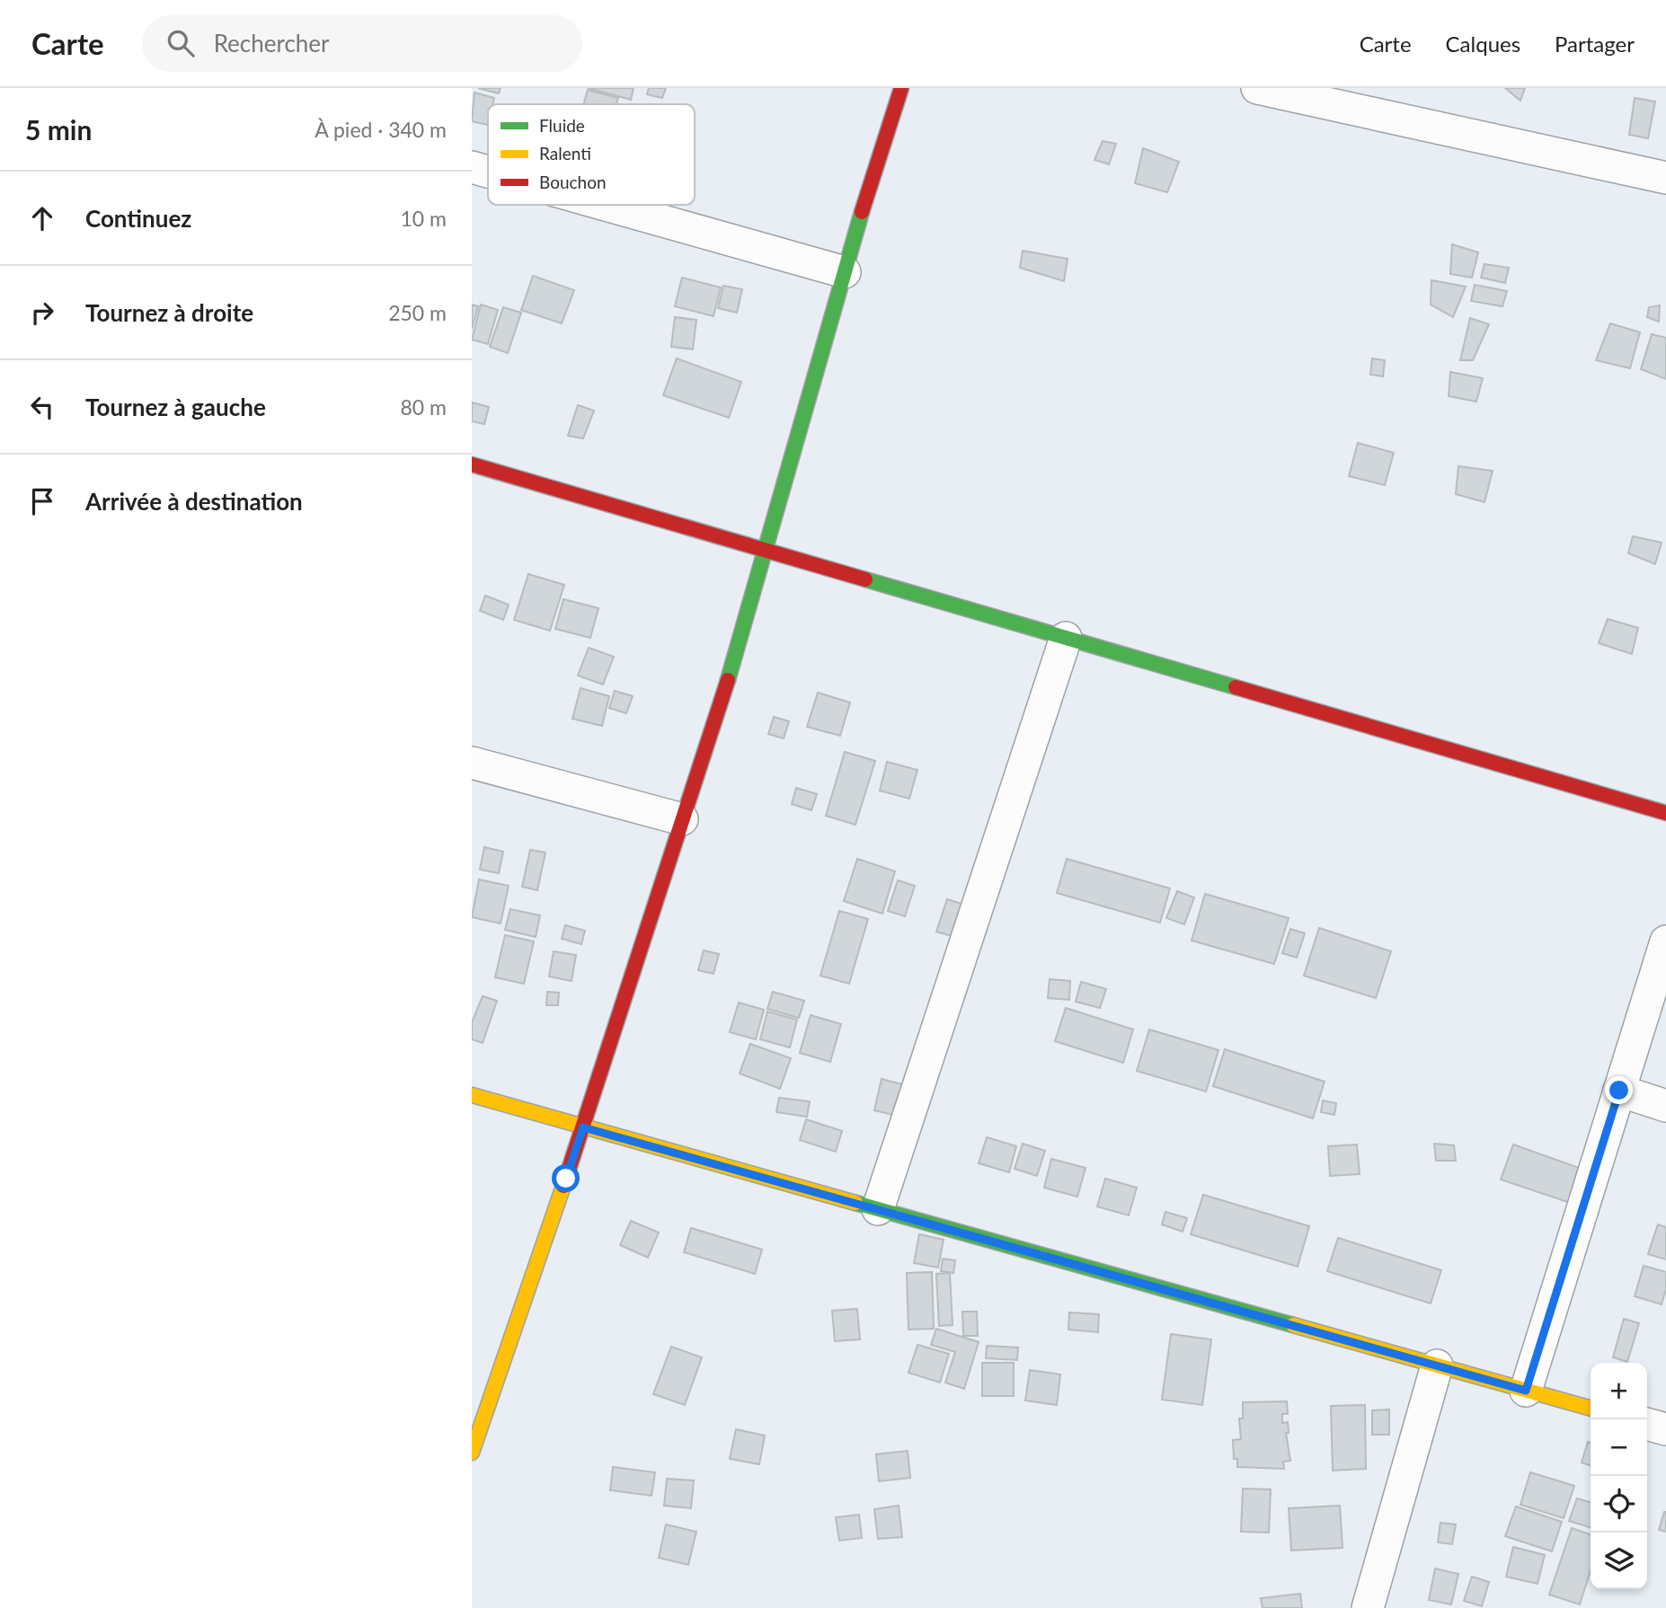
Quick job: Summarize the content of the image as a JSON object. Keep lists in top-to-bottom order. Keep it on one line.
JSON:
{"legend":["Fluide","Ralenti","Bouchon"],"page":{"header":"Carte","search":"Rechercher","nav":["Carte","Calques","Partager"],"heading":["5 min","À pied · 340 m"],"list":[["Continuez","10 m"],["Tournez à droite","250 m"],["Tournez à gauche","80 m"],"Arrivée à destination"],"map_buttons":["+","−"]}}
